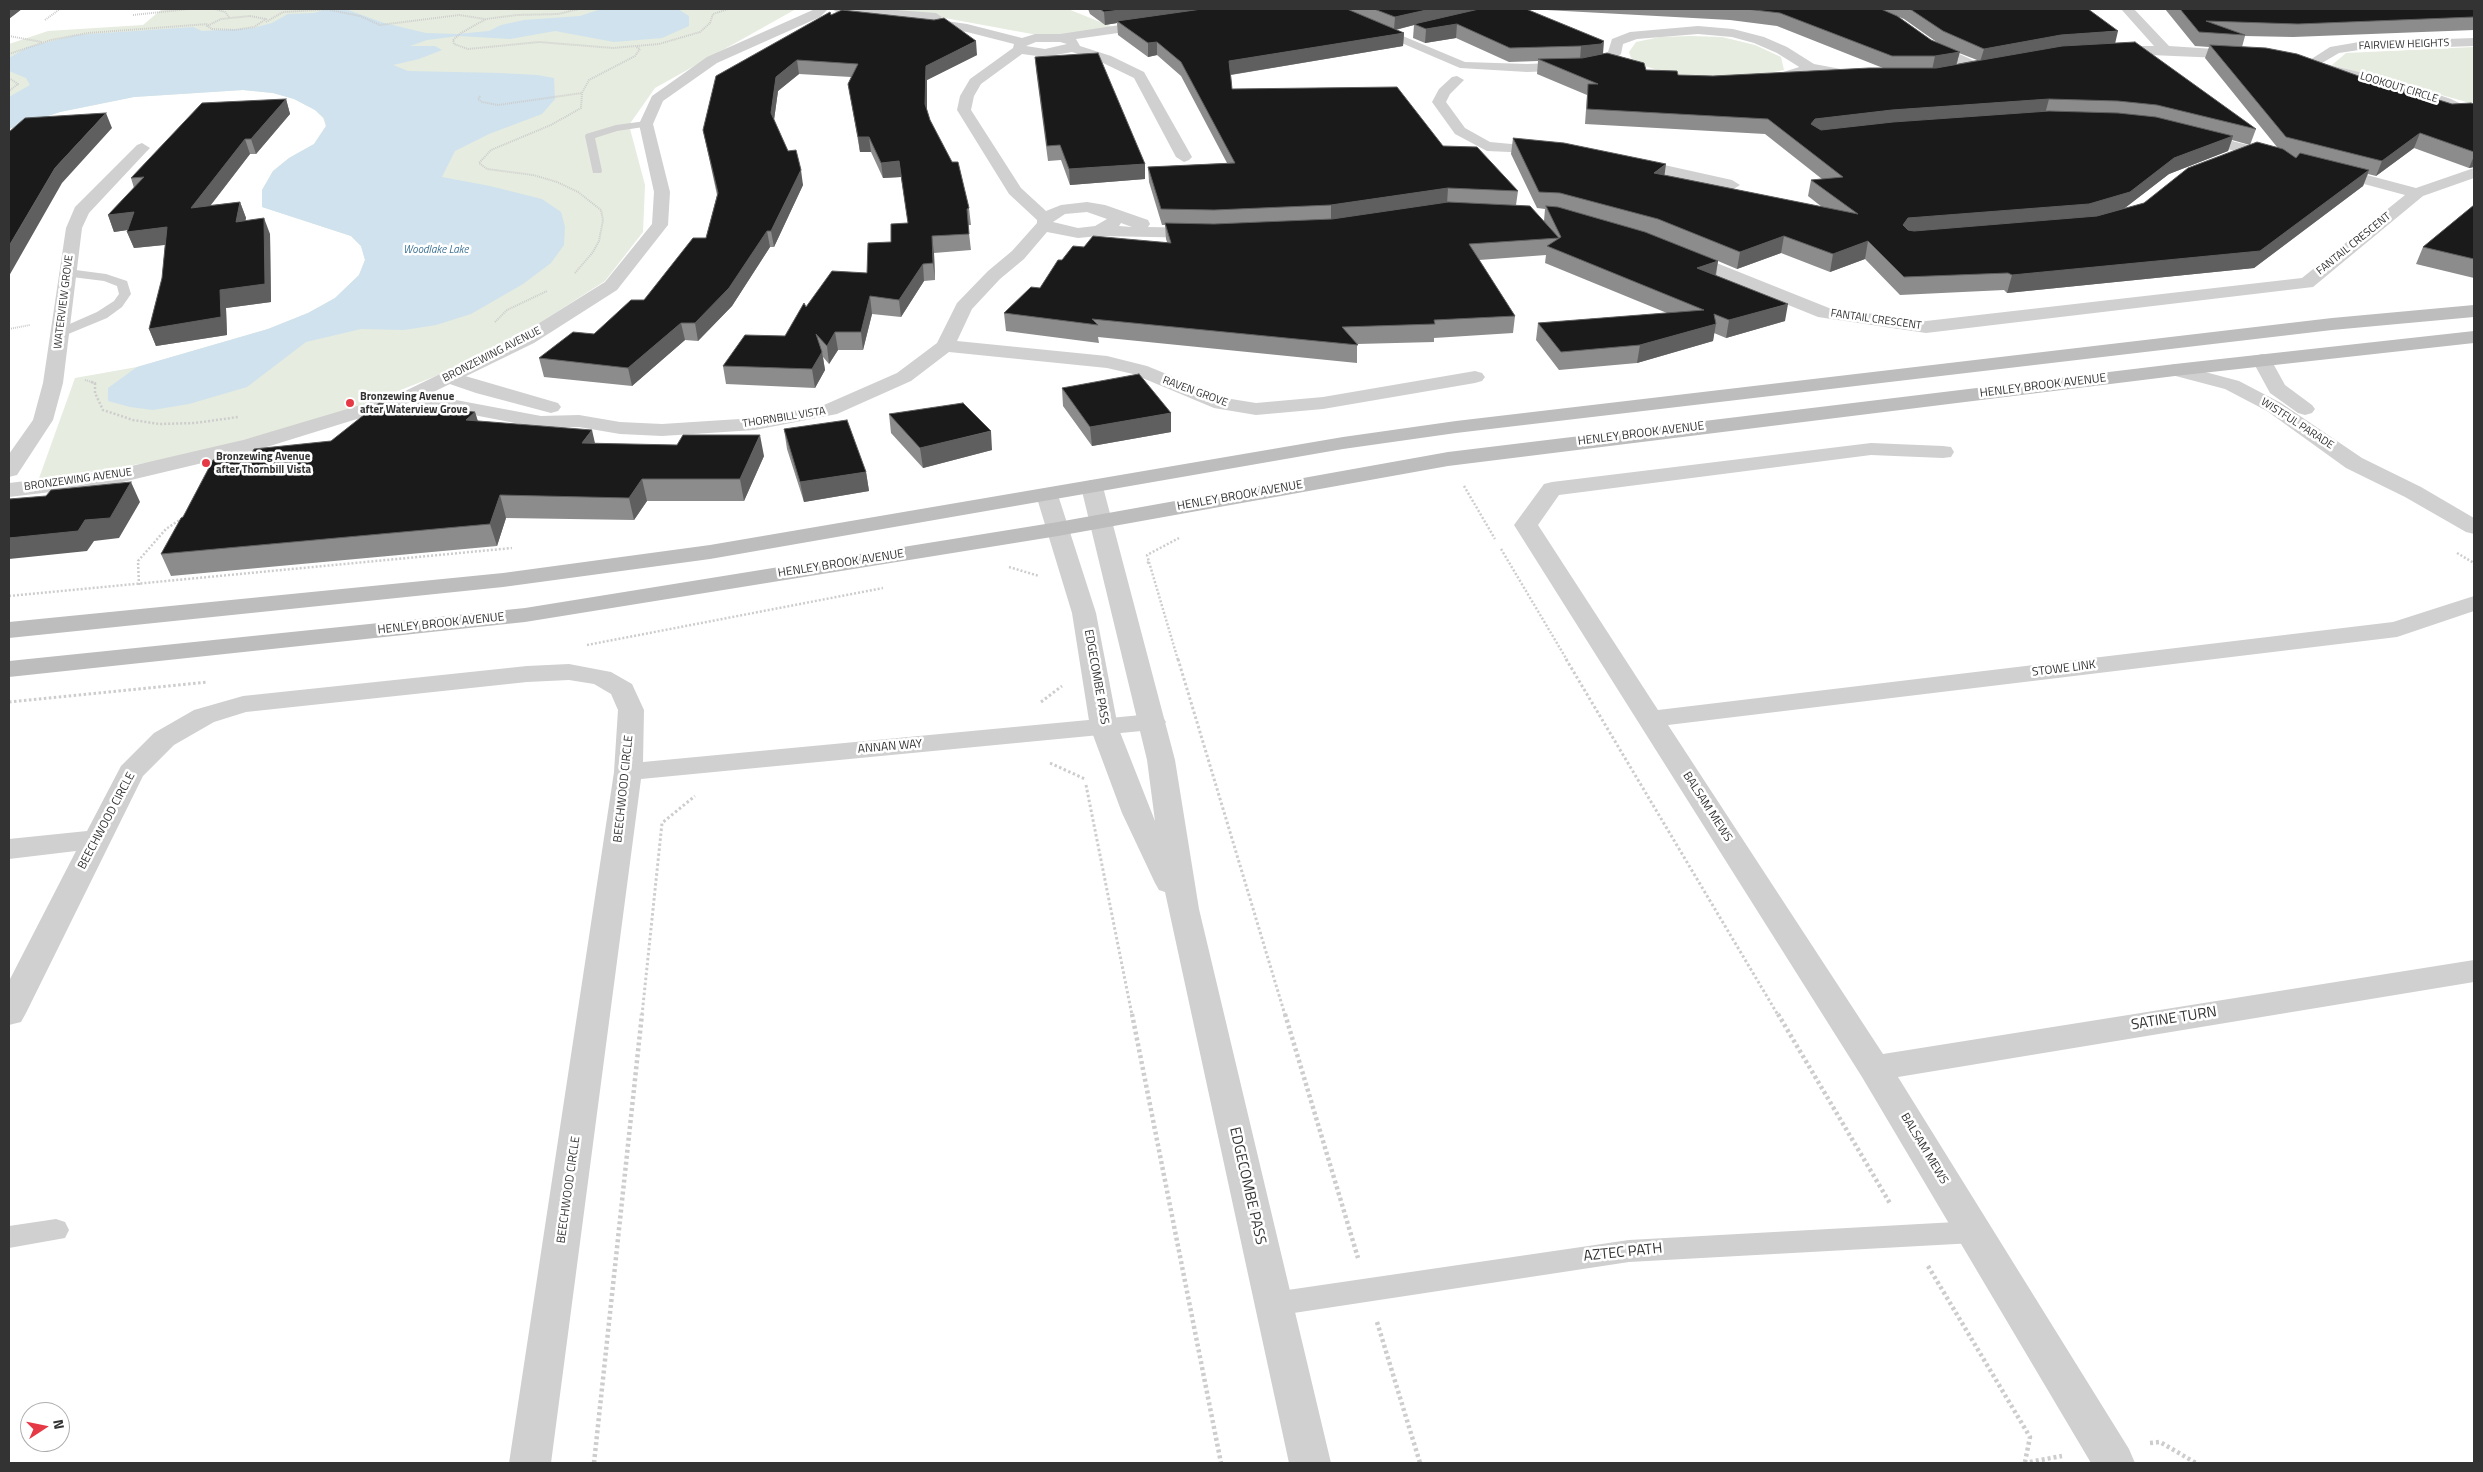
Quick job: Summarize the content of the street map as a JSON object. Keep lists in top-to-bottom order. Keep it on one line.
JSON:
{"streets":{"main road":["HENLEY BROOK AVENUE"],"street":["FAIRVIEW HEIGHTS","LOOKOUT CIRCLE","FANTAIL CRESCENT","WATERVIEW GROVE","BRONZEWING AVENUE","RAVEN GROVE","THORNBILL VISTA","WISTFUL PARADE","STOWE LINK","EDGECOMBE PASS","ANNAN WAY","BEECHWOOD CIRCLE","BALSAM MEWS","SATINE TURN"],"lane":["AZTEC PATH"]},"crossings":[["FAIRVIEW HEIGHTS","LOOKOUT CIRCLE"],["BRONZEWING AVENUE","THORNBILL VISTA"],["HENLEY BROOK AVENUE","WISTFUL PARADE"],["HENLEY BROOK AVENUE","EDGECOMBE PASS"],["RAVEN GROVE","THORNBILL VISTA"],["STOWE LINK","BALSAM MEWS"],["EDGECOMBE PASS","ANNAN WAY"],["EDGECOMBE PASS","AZTEC PATH"],["ANNAN WAY","BEECHWOOD CIRCLE"],["BALSAM MEWS","SATINE TURN"],["BALSAM MEWS","AZTEC PATH"]],"water":["Woodlake Lake"],"places":["Bronzewing Avenue after Waterview Grove","Bronzewing Avenue after Thornbill Vista"],"north":"right"}
